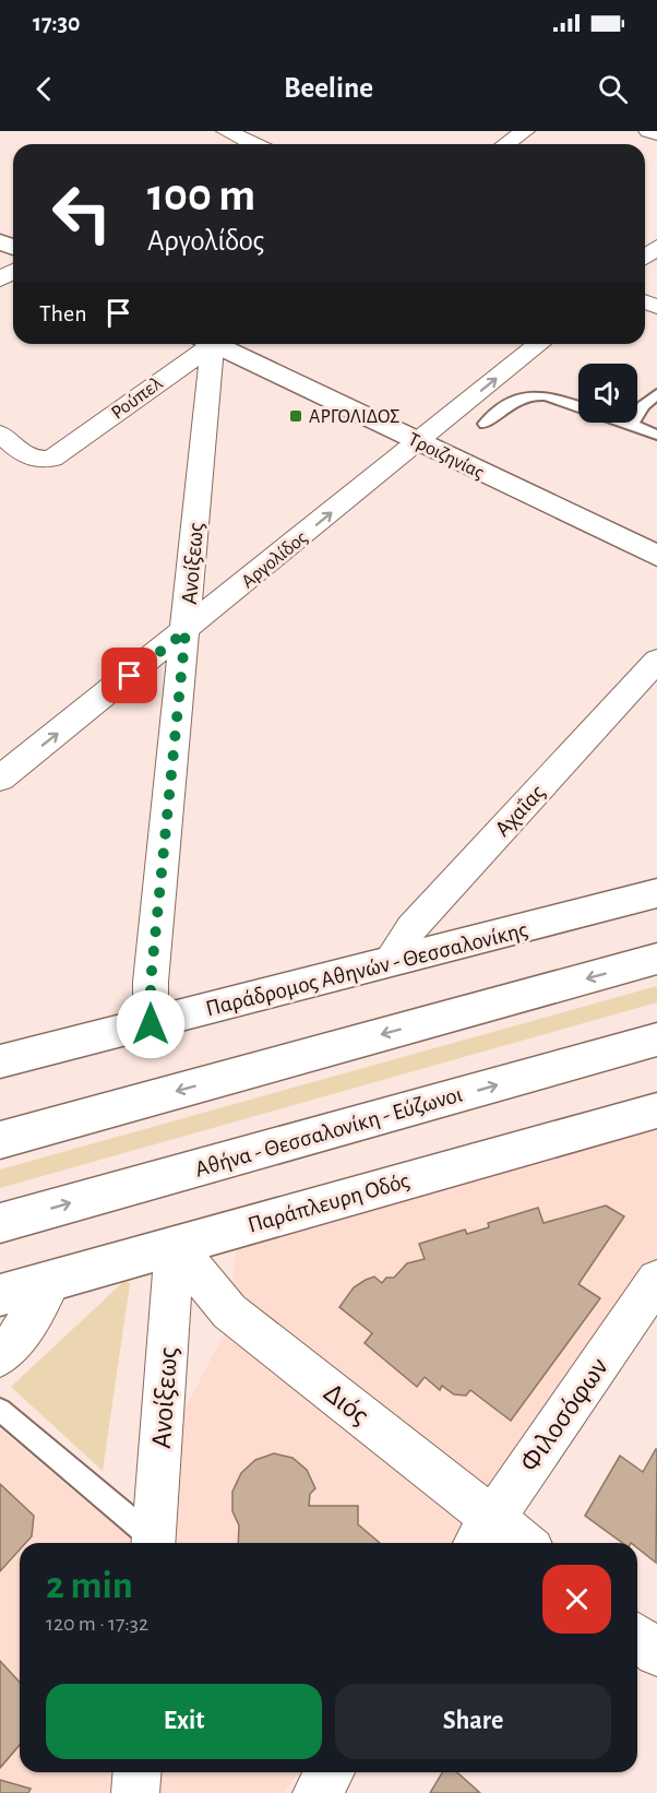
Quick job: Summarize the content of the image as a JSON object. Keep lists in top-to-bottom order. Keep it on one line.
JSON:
{"streets":{"main road":["Τροιζηνίας","Παράδρομος Αθηνών - Θεσσαλονίκης","Αθήνα - Θεσσαλονίκη - Εύζωνοι","Παράπλευρη Οδός"],"street":["Ρούπελ","Αργολίδος","Ανοίξεως","Αχαΐας","Διός","Φιλοσόφων"]},"crossings":[["Τροιζηνίας","Αργολίδος"],["Αργολίδος","Ανοίξεως"],["Ανοίξεως","Παράδρομος Αθηνών - Θεσσαλονίκης"],["Ανοίξεως","Παράπλευρη Οδός"],["Ανοίξεως","Διός"],["Αχαΐας","Παράδρομος Αθηνών - Θεσσαλονίκης"],["Παράπλευρη Οδός","Διός"],["Διός","Φιλοσόφων"]],"one_way":["Αργολίδος"],"places":{"transit":["ΑΡΓΟΛΙΔΟΣ"]},"page":{"status":"17:30","header":"Beeline","turn":["100 m","Αργολίδος"],"then":"Then","heading":["2 min","120 m · 17:32"],"buttons":["Exit","Share"]}}
